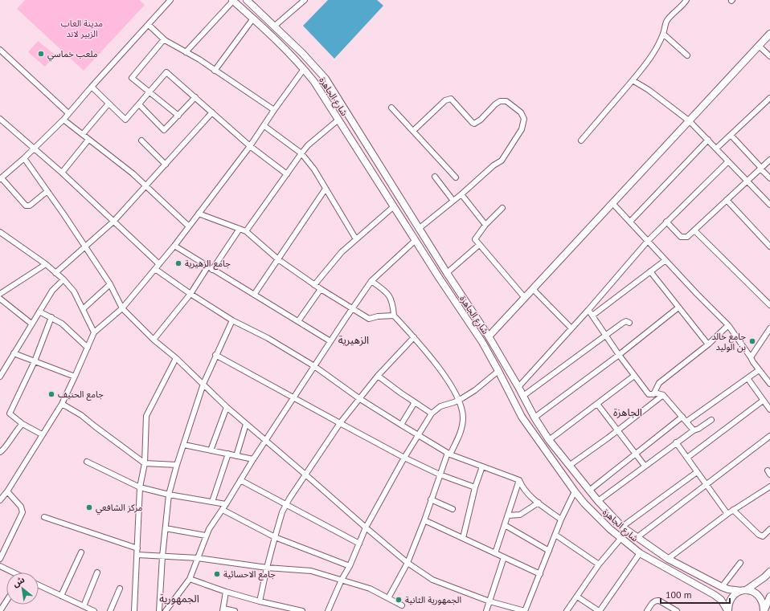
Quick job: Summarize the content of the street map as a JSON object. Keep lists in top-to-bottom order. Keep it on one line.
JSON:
{"streets":{"street":["شارع الجاهزة"]},"districts":["الزهيرية","الجاهزة","الجمهورية"],"parks":["مدينة العاب الزبير لاند"],"places":["ملعب خماسي","جامع الزهيرية","جامع خالد بن الوليد","جامع الحنيف","مركز الشافعي","جامع الاحسائية","الجمهورية الثانية"],"scale_bar":"100 m","north":"top left"}
